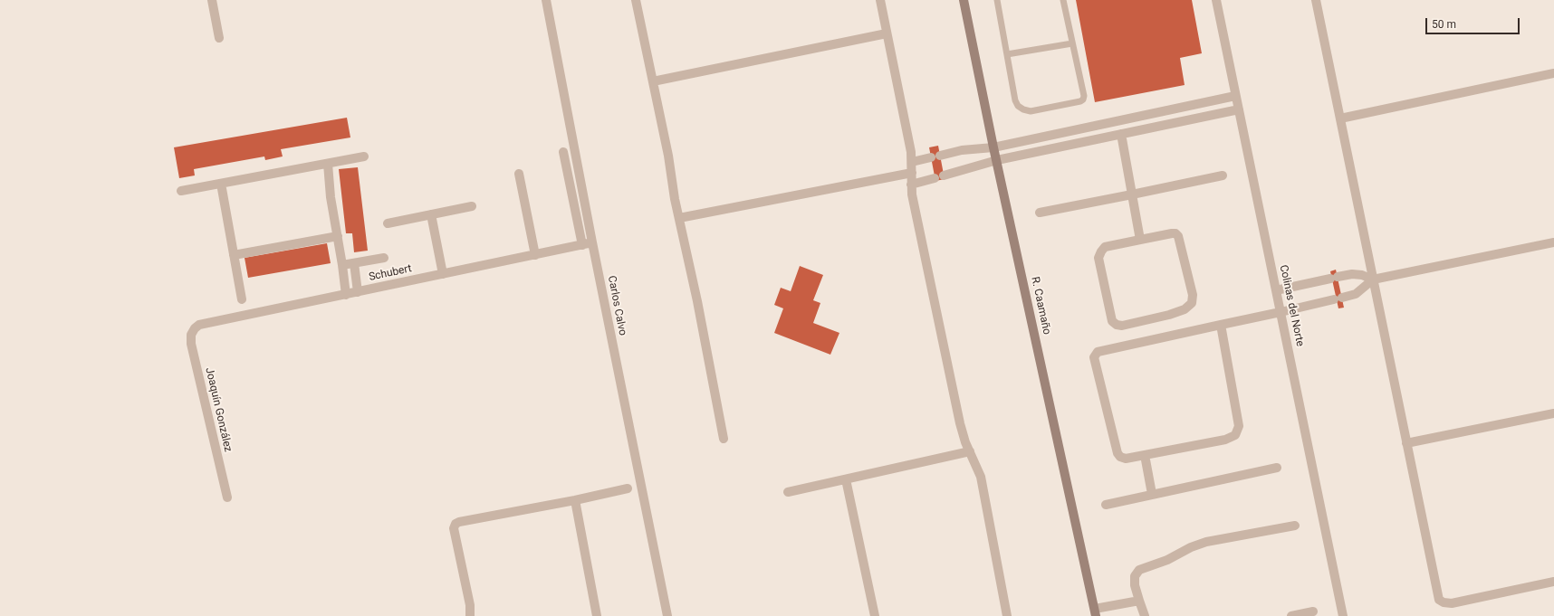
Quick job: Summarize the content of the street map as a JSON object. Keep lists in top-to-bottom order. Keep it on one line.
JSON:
{"streets":{"street":["Schubert","Carlos Calvo","R. Caamaño","Colinas del Norte","Joaquín González"]},"crossings":[["Schubert","Carlos Calvo"],["Schubert","Joaquín González"]],"scale_bar":"50 m"}
